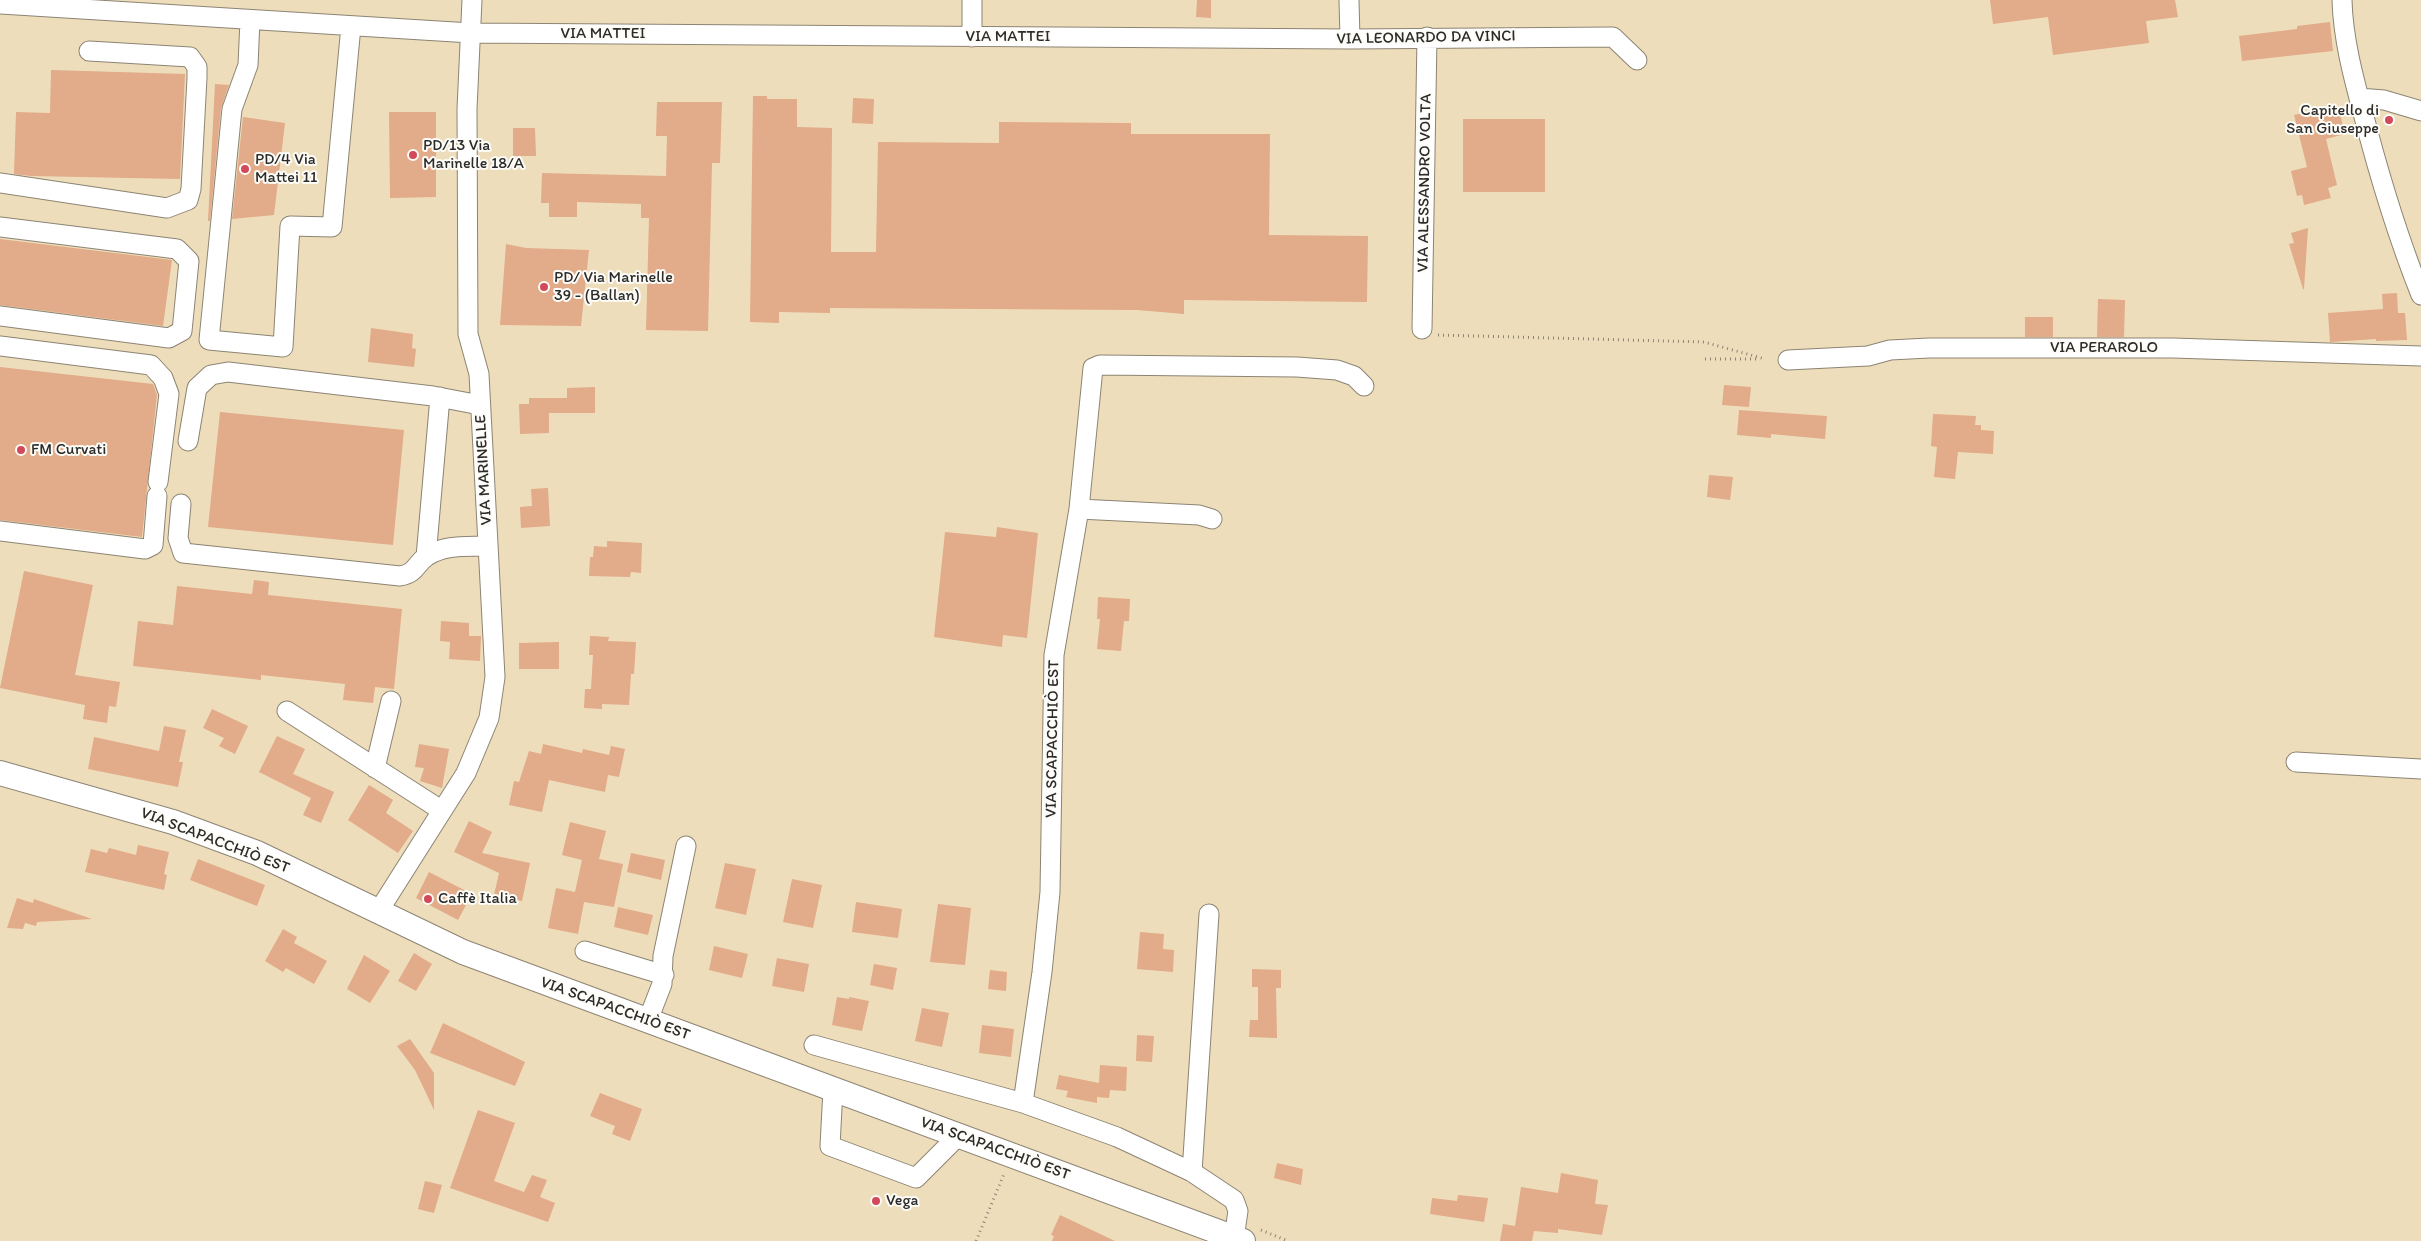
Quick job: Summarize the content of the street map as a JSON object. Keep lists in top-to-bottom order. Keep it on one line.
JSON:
{"streets":{"main road":["VIA SCAPACCHIÒ EST"],"street":["VIA MATTEI","VIA LEONARDO DA VINCI","VIA ALESSANDRO VOLTA","VIA PERAROLO","VIA MARINELLE"]},"crossings":[["VIA MATTEI","VIA LEONARDO DA VINCI"],["VIA MATTEI","VIA MARINELLE"],["VIA LEONARDO DA VINCI","VIA ALESSANDRO VOLTA"],["VIA MARINELLE","VIA SCAPACCHIÒ EST"]],"places":["Capitello di San Giuseppe","PD/13 Via Marinelle 18/A","PD/4 Via Mattei 11","PD/ Via Marinelle 39 - (Ballan)","FM Curvati","Caffè Italia","Vega"]}
